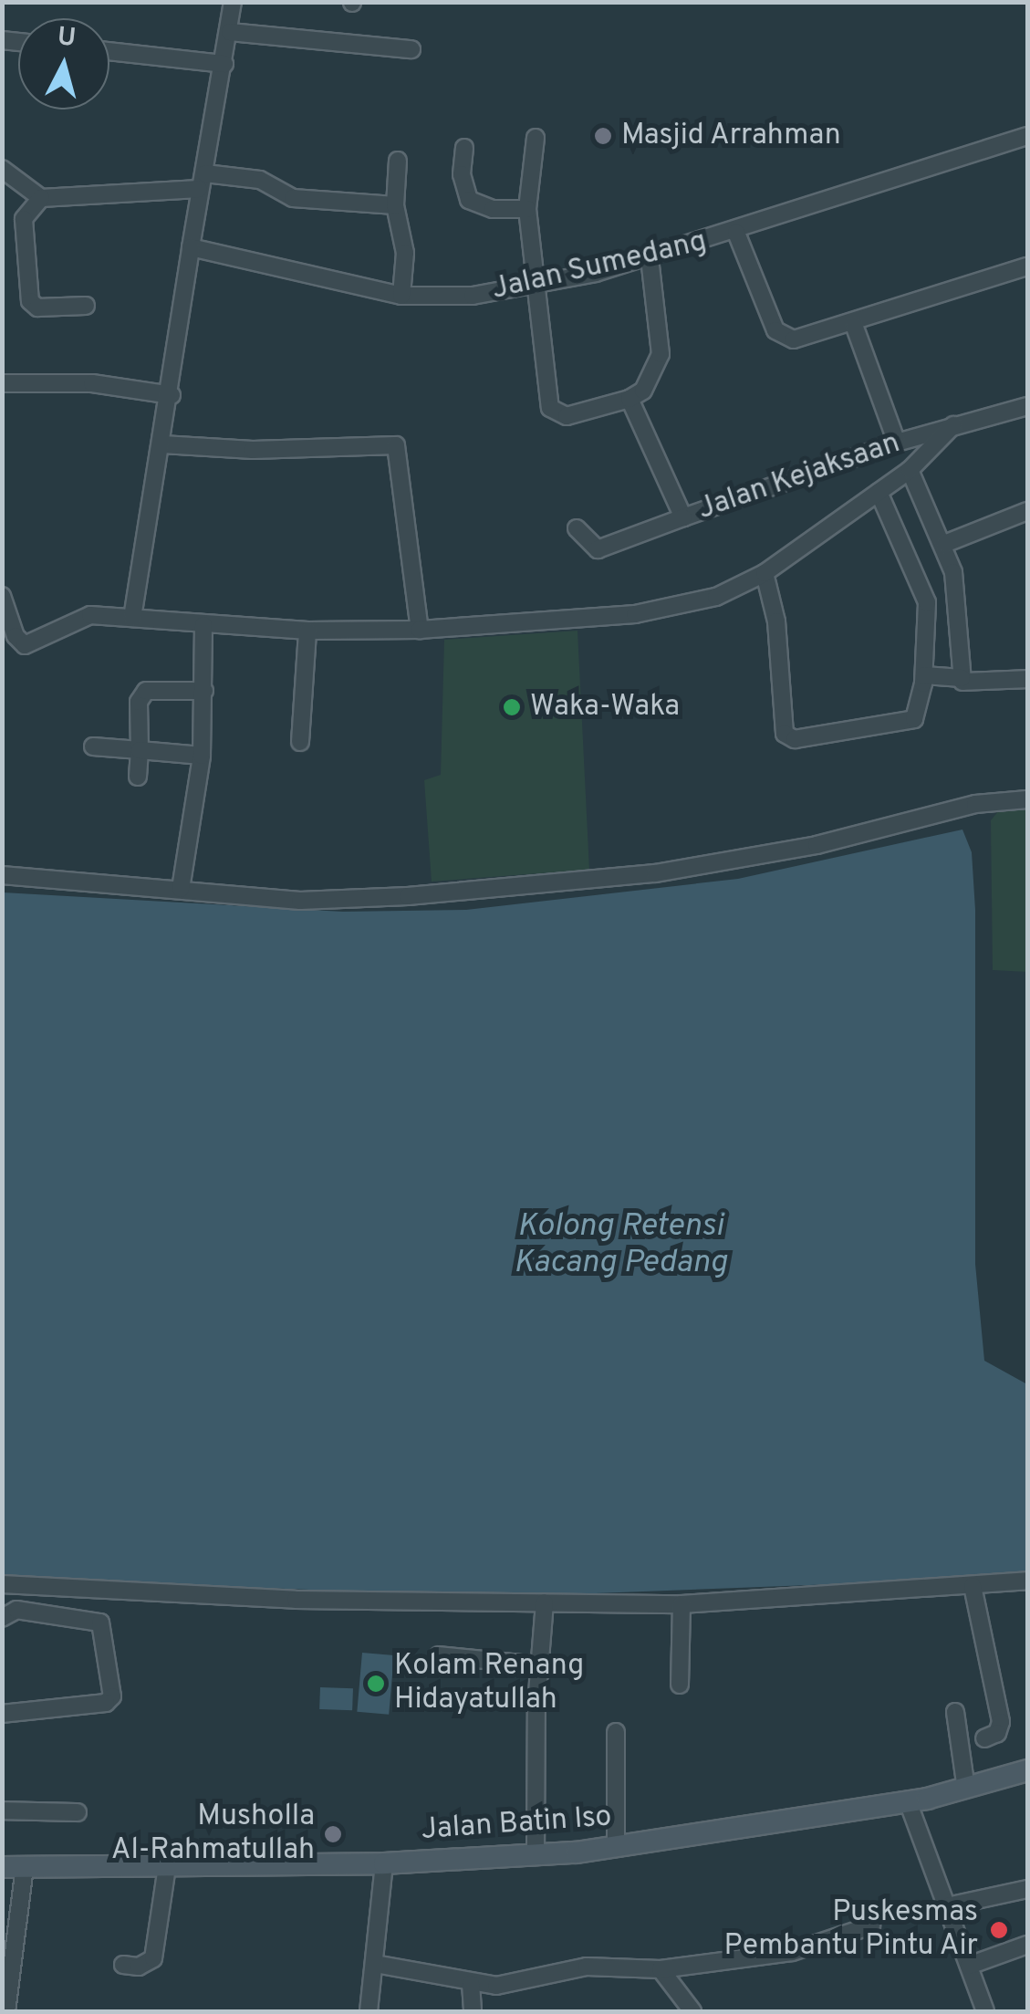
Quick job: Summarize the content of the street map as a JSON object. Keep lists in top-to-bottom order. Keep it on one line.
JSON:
{"streets":{"street":["Jalan Sumedang","Jalan Kejaksaan","Jalan Batin Iso"]},"water":["Kolong Retensi Kacang Pedang"],"places":["Masjid Arrahman","Waka-Waka","Kolam Renang Hidayatullah","Musholla Al-Rahmatullah","Puskesmas Pembantu Pintu Air"],"north":"top"}
